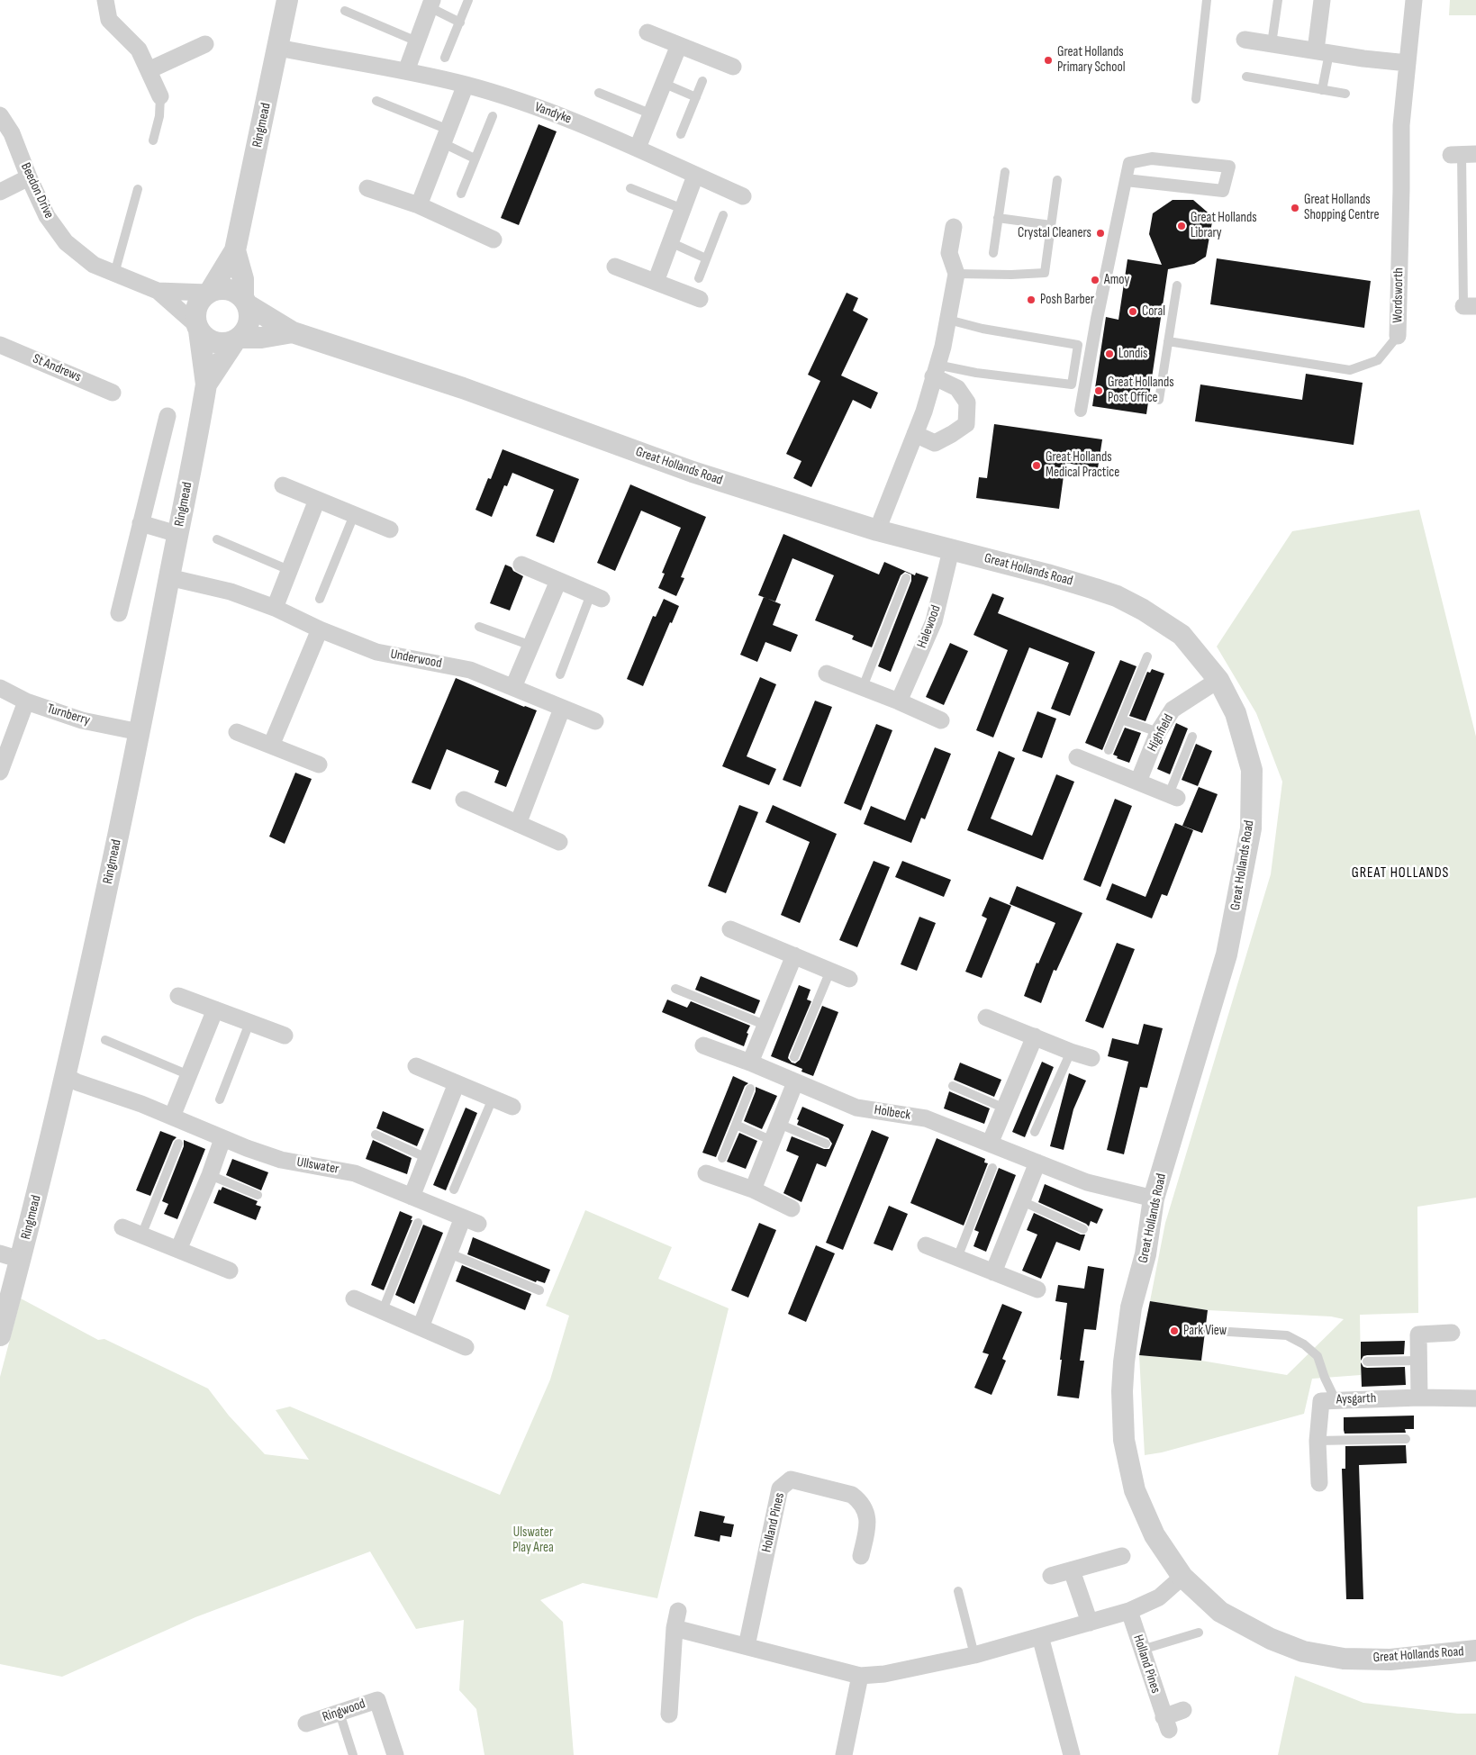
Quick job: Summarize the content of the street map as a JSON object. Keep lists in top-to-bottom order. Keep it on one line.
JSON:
{"streets":{"street":["Vandyke","Ringmead","Beedon Drive","Wordsworth","St Andrews","Great Hollands Road","Halewood","Underwood","Turnberry","Highfield","Holbeck","Ullswater","Aysgarth","Holland Pines","Ringwood"]},"crossings":[["Vandyke","Ringmead"],["Ringmead","Beedon Drive"],["Ringmead","Great Hollands Road"],["Ringmead","Underwood"],["Ringmead","Turnberry"],["Ringmead","Ullswater"],["Beedon Drive","Great Hollands Road"],["Great Hollands Road","Halewood"],["Great Hollands Road","Highfield"],["Great Hollands Road","Holbeck"]],"districts":["GREAT HOLLANDS"],"parks":["Ulswater Play Area"],"places":["Great Hollands Primary School","Great Hollands Shopping Centre","Great Hollands Library","Crystal Cleaners","Amoy","Posh Barber","Coral","Londis","Great Hollands Post Office","Great Hollands Medical Practice","Park View"]}
